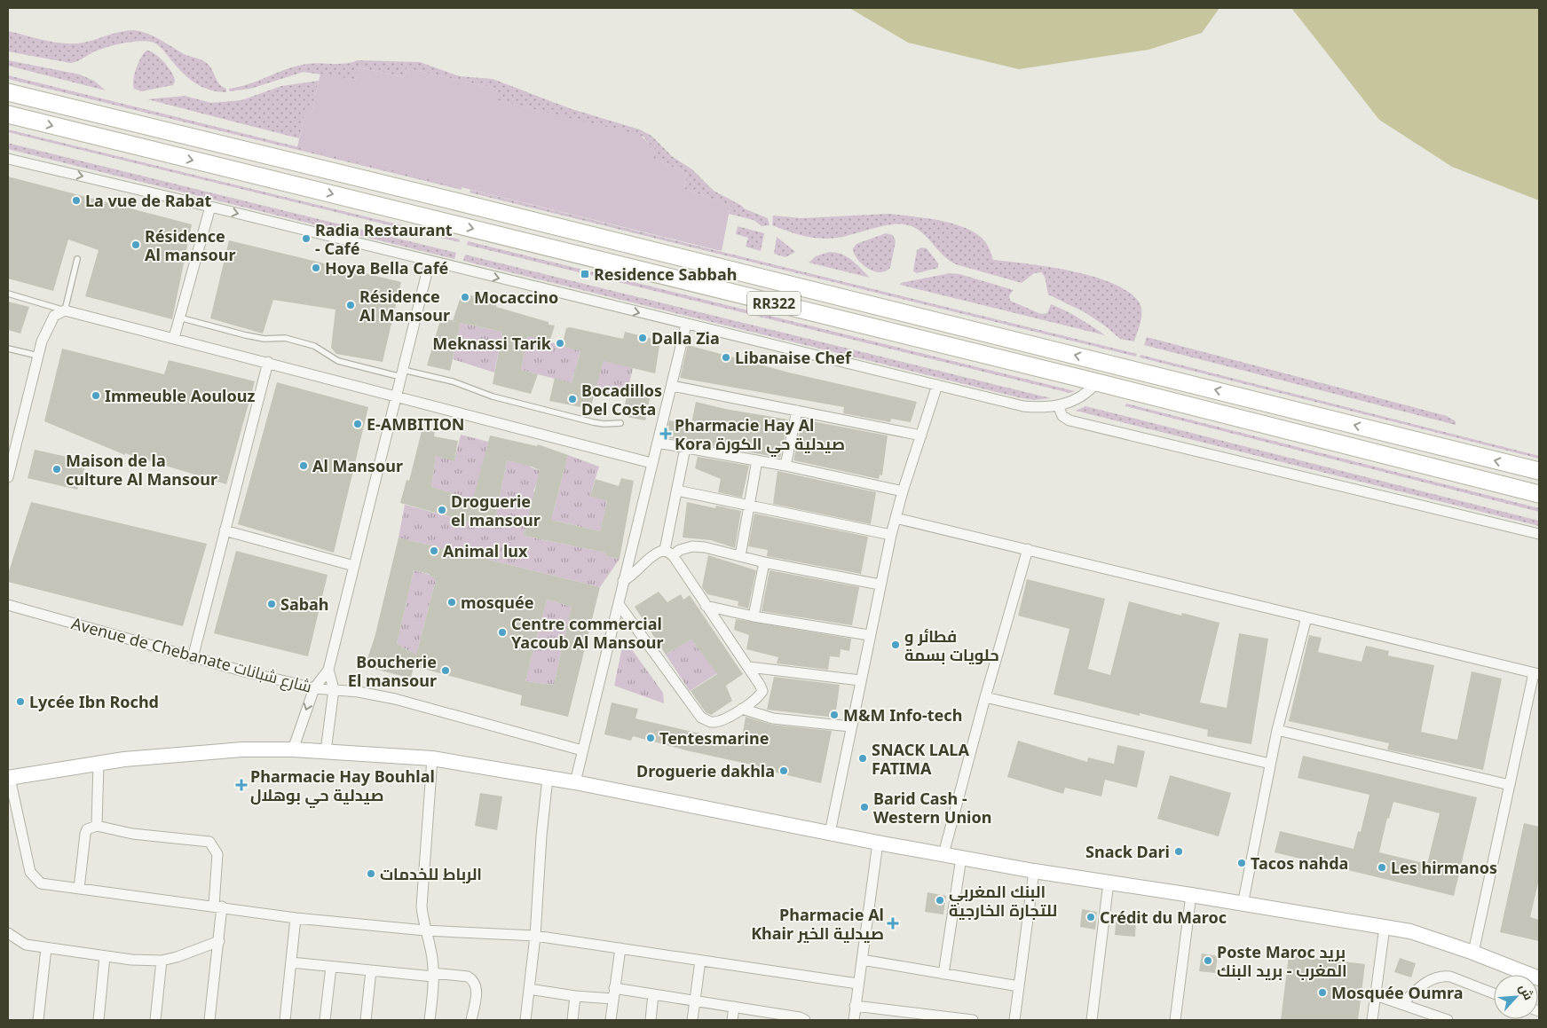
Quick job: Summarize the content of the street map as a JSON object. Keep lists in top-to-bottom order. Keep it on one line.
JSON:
{"streets":{"main road":["RR322"],"street":["Avenue de Chebanate شارع شبانات"]},"places":{"other":["La vue de Rabat","Radia Restaurant - Café","Résidence Al mansour","Hoya Bella Café","Mocaccino","Résidence Al Mansour","Dalla Zia","Meknassi Tarik","Libanaise Chef","Immeuble Aoulouz","Bocadillos Del Costa","E-AMBITION","Al Mansour","Maison de la culture Al Mansour","Droguerie el mansour","Animal lux","mosquée","Sabah","Centre commercial Yacoub Al Mansour","فطائر و حلويات بسمة","Boucherie El mansour","Lycée Ibn Rochd","M&M Info-tech","Tentesmarine","SNACK LALA FATIMA","Droguerie dakhla","Barid Cash - Western Union","Snack Dari","Tacos nahda","Les hirmanos","الرباط للخدمات","البنك المغربي للتجارة الخارجية","Crédit du Maroc","Poste Maroc بريد المغرب - بريد البنك","Mosquée Oumra"],"transit":["Residence Sabbah"],"health":["Pharmacie Hay Al Kora صيدلية حي الكورة","Pharmacie Hay Bouhlal صيدلية حي بوهلال","Pharmacie Al Khair صيدلية الخير"]},"north":"top right"}
